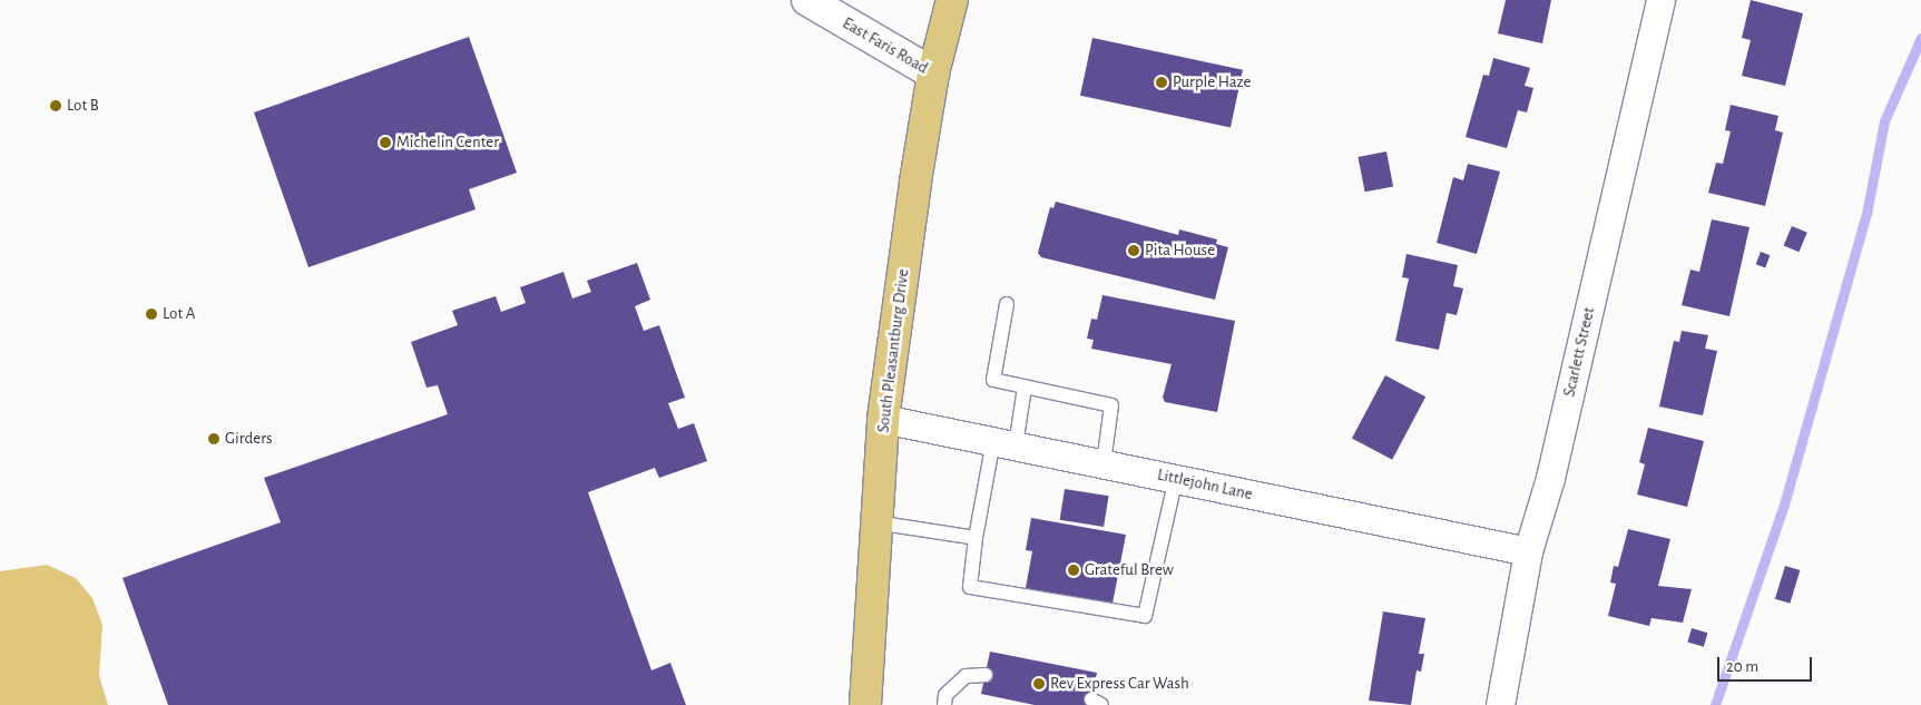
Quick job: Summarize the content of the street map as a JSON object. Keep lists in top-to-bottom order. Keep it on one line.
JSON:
{"streets":{"main road":["East Faris Road","South Pleasantburg Drive"],"street":["Scarlett Street","Littlejohn Lane"]},"crossings":[["East Faris Road","South Pleasantburg Drive"],["South Pleasantburg Drive","Littlejohn Lane"],["Scarlett Street","Littlejohn Lane"]],"places":["Purple Haze","Lot B","Michelin Center","Pita House","Lot A","Girders","Grateful Brew","Rev Express Car Wash"],"scale_bar":"20 m"}
